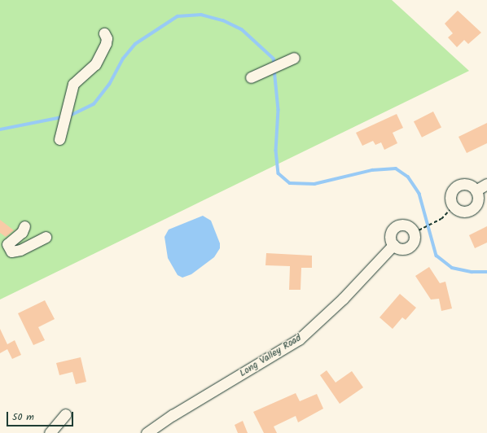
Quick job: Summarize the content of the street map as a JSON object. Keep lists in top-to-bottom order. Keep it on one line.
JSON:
{"streets":{"street":["Long Valley Road"]},"scale_bar":"50 m"}
